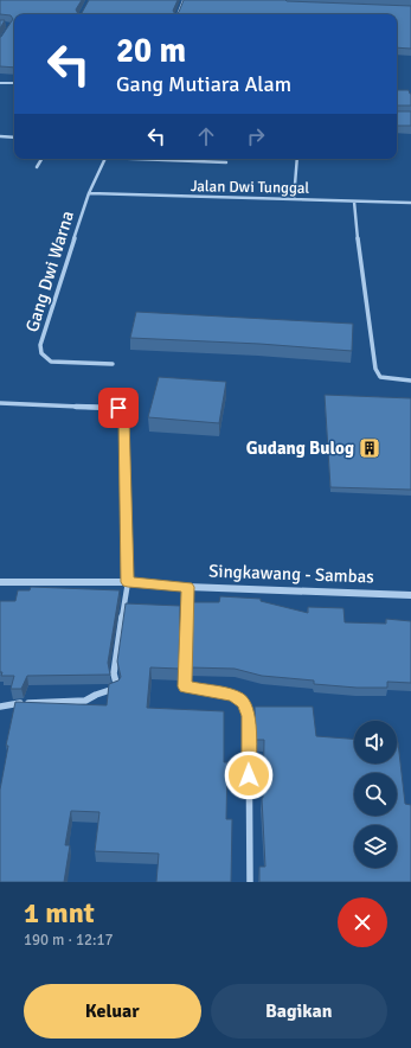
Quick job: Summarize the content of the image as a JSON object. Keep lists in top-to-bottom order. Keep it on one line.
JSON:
{"streets":{"street":["Jalan Dwi Tunggal","Gang Dwi Warna","Singkawang - Sambas"]},"crossings":[["Jalan Dwi Tunggal","Gang Dwi Warna"]],"places":{"building":["Gudang Bulog"]},"page":{"turn":["20 m","Gang Mutiara Alam"],"heading":["1 mnt","190 m · 12:17"],"buttons":["Keluar","Bagikan"]}}
